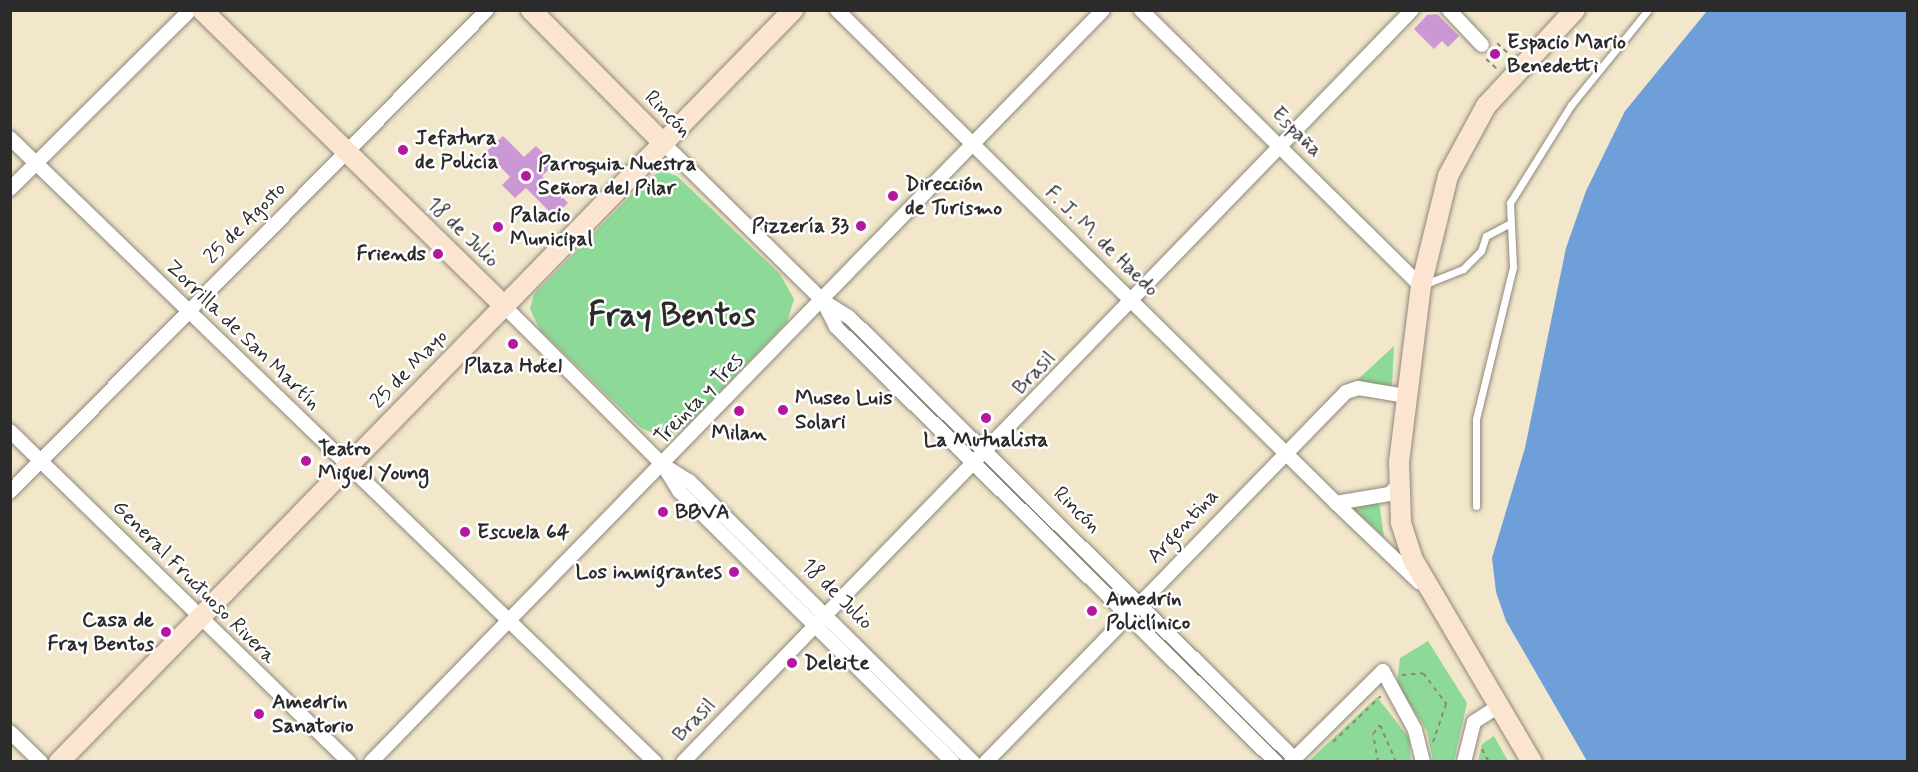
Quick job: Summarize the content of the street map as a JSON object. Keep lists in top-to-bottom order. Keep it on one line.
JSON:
{"streets":{"street":["Rincón","España","25 de Agosto","18 de Julio","F. J. M. de Haedo","Zorrilla de San Martín","25 de Mayo","Brasil","Treinta y Tres","Argentina","General Fructuoso Rivera"]},"crossings":[["Rincón","25 de Mayo"],["Rincón","Brasil"],["Rincón","Treinta y Tres"],["Rincón","Argentina"],["España","Brasil"],["25 de Agosto","18 de Julio"],["25 de Agosto","Zorrilla de San Martín"],["25 de Agosto","General Fructuoso Rivera"],["18 de Julio","25 de Mayo"],["18 de Julio","Brasil"],["18 de Julio","Treinta y Tres"],["F. J. M. de Haedo","Brasil"],["F. J. M. de Haedo","Treinta y Tres"],["F. J. M. de Haedo","Argentina"],["Zorrilla de San Martín","25 de Mayo"],["Zorrilla de San Martín","Treinta y Tres"],["25 de Mayo","General Fructuoso Rivera"]],"districts":["Fray Bentos"],"places":["Espacio Mario Benedetti","Jefatura de Policía","Parroquia Nuestra Señora del Pilar","Dirección de Turismo","Pizzería 33","Palacio Municipal","Friends","Plaza Hotel","Museo Luis Solari","Milan","La Mutualista","Teatro Miguel Young","BBVA","Escuela 64","Los inmigrantes","Amedrin Policlínico","Casa de Fray Bentos","Deleite","Amedrin Sanatorio"]}
